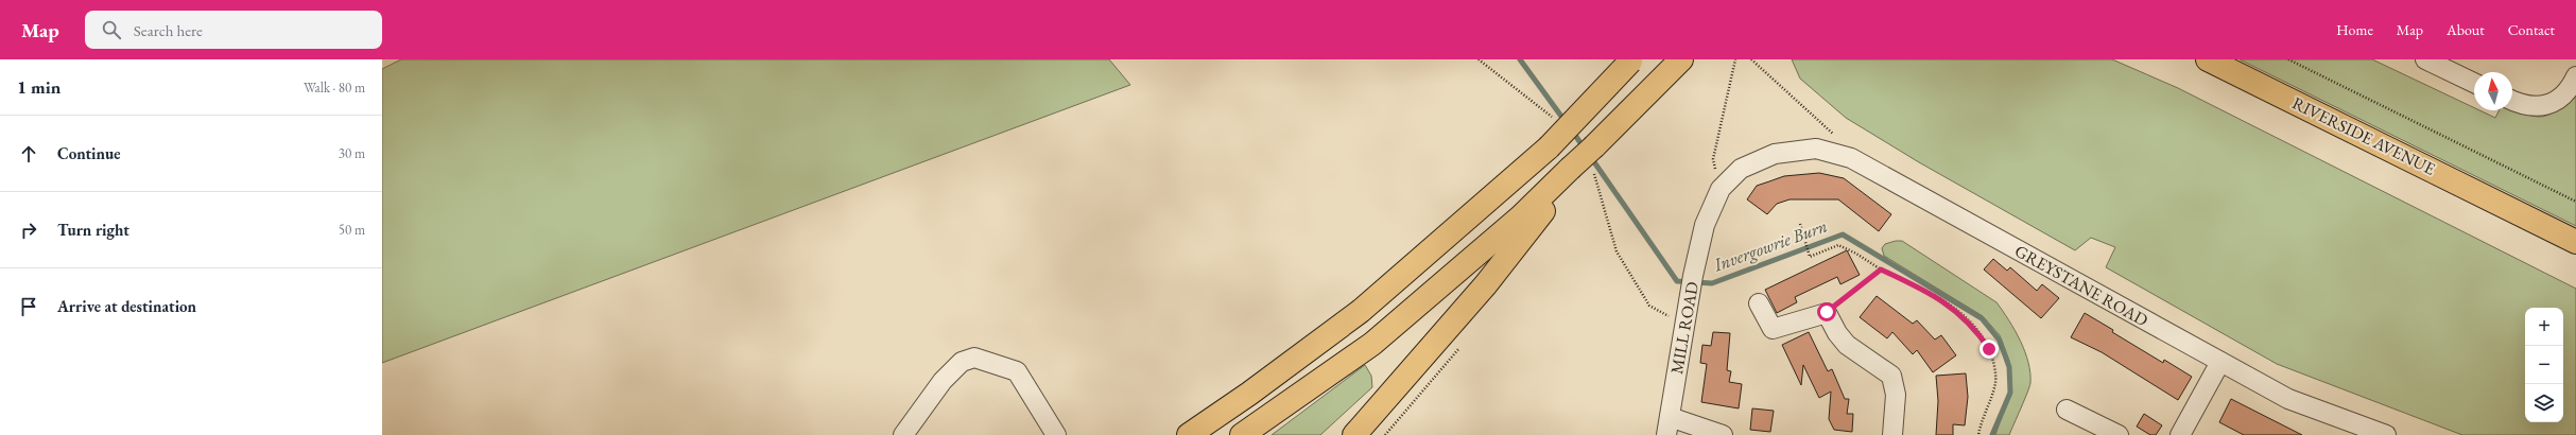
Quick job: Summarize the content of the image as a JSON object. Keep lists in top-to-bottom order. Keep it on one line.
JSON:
{"streets":{"main road":["RIVERSIDE AVENUE"],"street":["GREYSTANE ROAD","MILL ROAD"]},"crossings":[["GREYSTANE ROAD","MILL ROAD"]],"water":["Invergowrie Burn"],"north":"top","page":{"header":"Map","search":"Search here","nav":["Home","Map","About","Contact"],"heading":["1 min","Walk · 80 m"],"list":[["Continue","30 m"],["Turn right","50 m"],"Arrive at destination"],"map_buttons":["+","−"]}}
